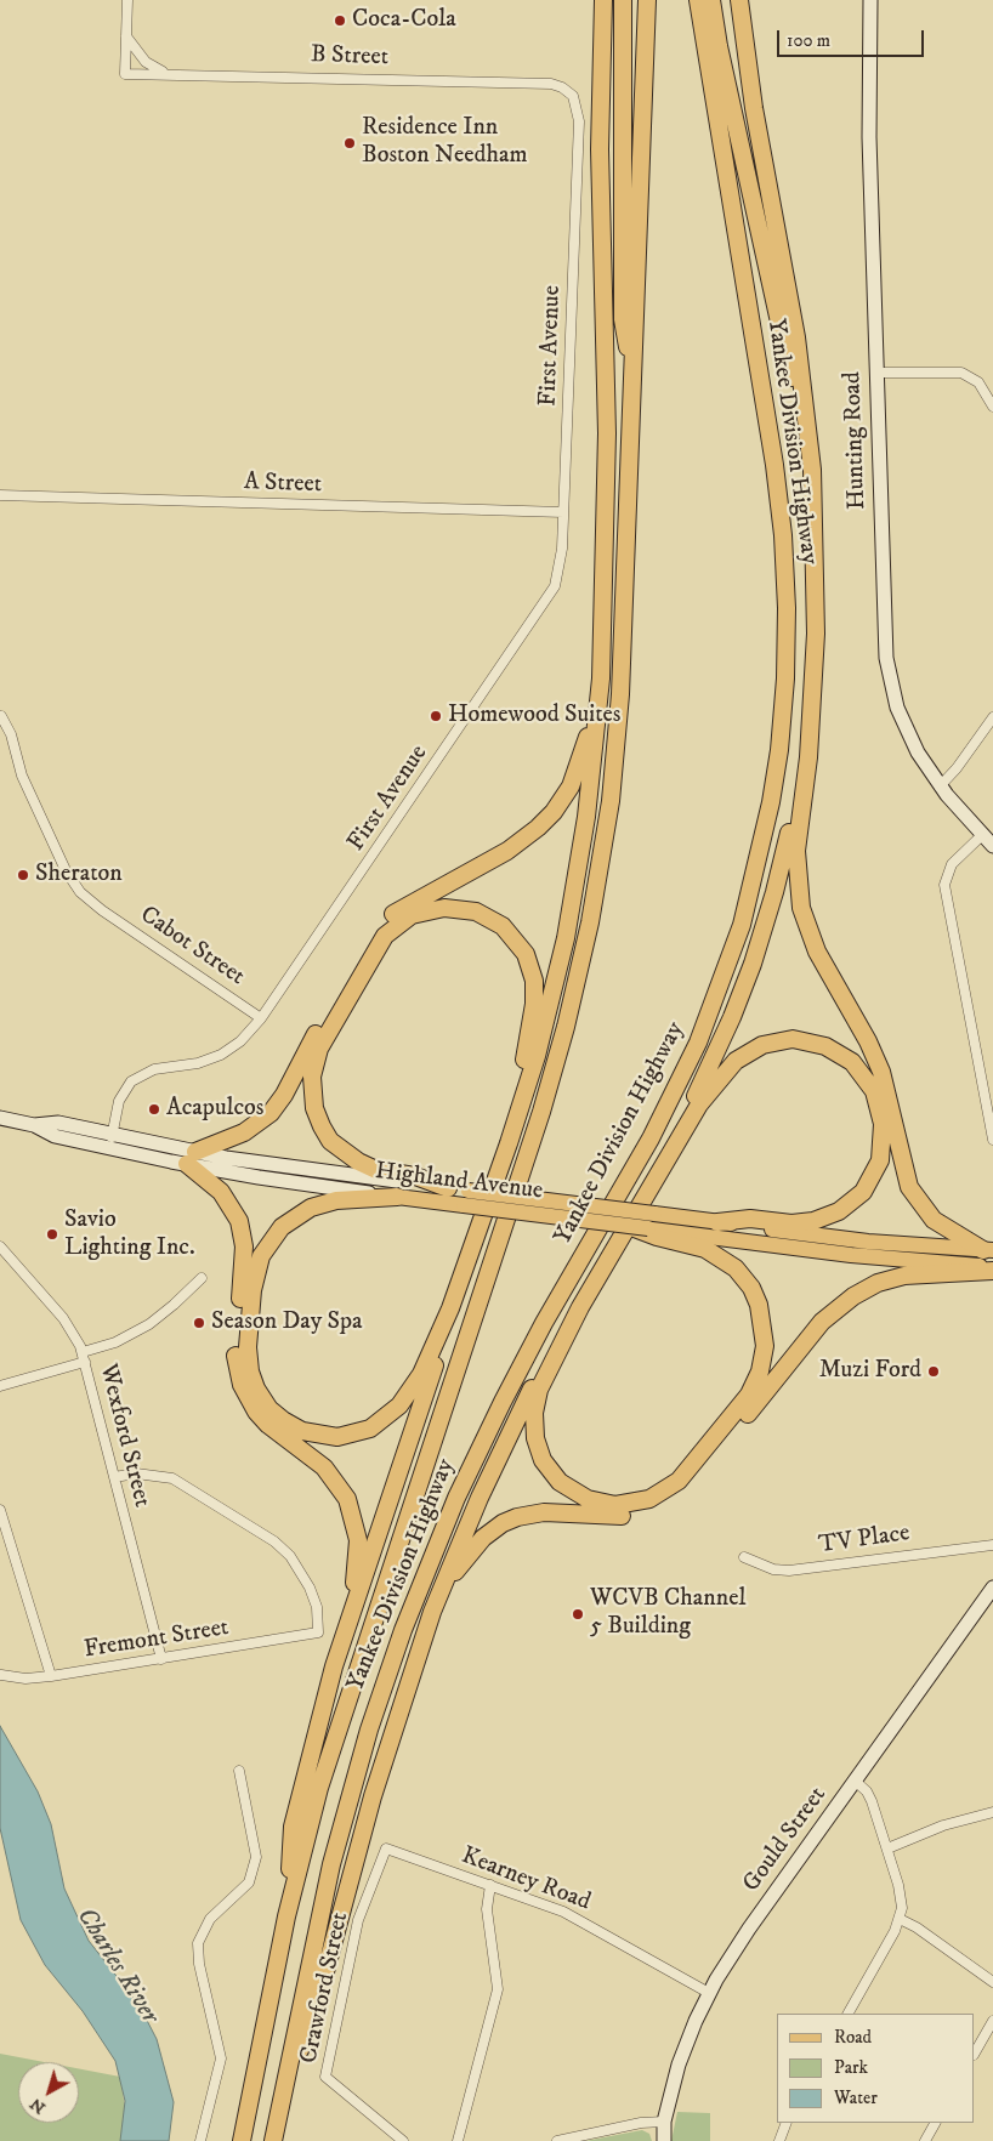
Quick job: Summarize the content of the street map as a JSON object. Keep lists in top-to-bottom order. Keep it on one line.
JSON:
{"streets":{"highway":["Yankee Division Highway"],"main road":["Hunting Road","Highland Avenue","Gould Street"],"street":["B Street","First Avenue","A Street","Cabot Street","Wexford Street","TV Place","Fremont Street","Kearney Road","Crawford Street"]},"crossings":[["B Street","First Avenue"],["First Avenue","A Street"],["First Avenue","Cabot Street"],["First Avenue","Highland Avenue"],["Wexford Street","Fremont Street"],["Gould Street","Kearney Road"],["Kearney Road","Crawford Street"]],"water":["Charles River"],"places":["Coca-Cola","Residence Inn Boston Needham","Homewood Suites","Sheraton","Acapulcos","Savio Lighting Inc.","Season Day Spa","Muzi Ford","WCVB Channel 5 Building"],"legend":["Road","Park","Water"],"scale_bar":"100 m","north":"bottom left"}
